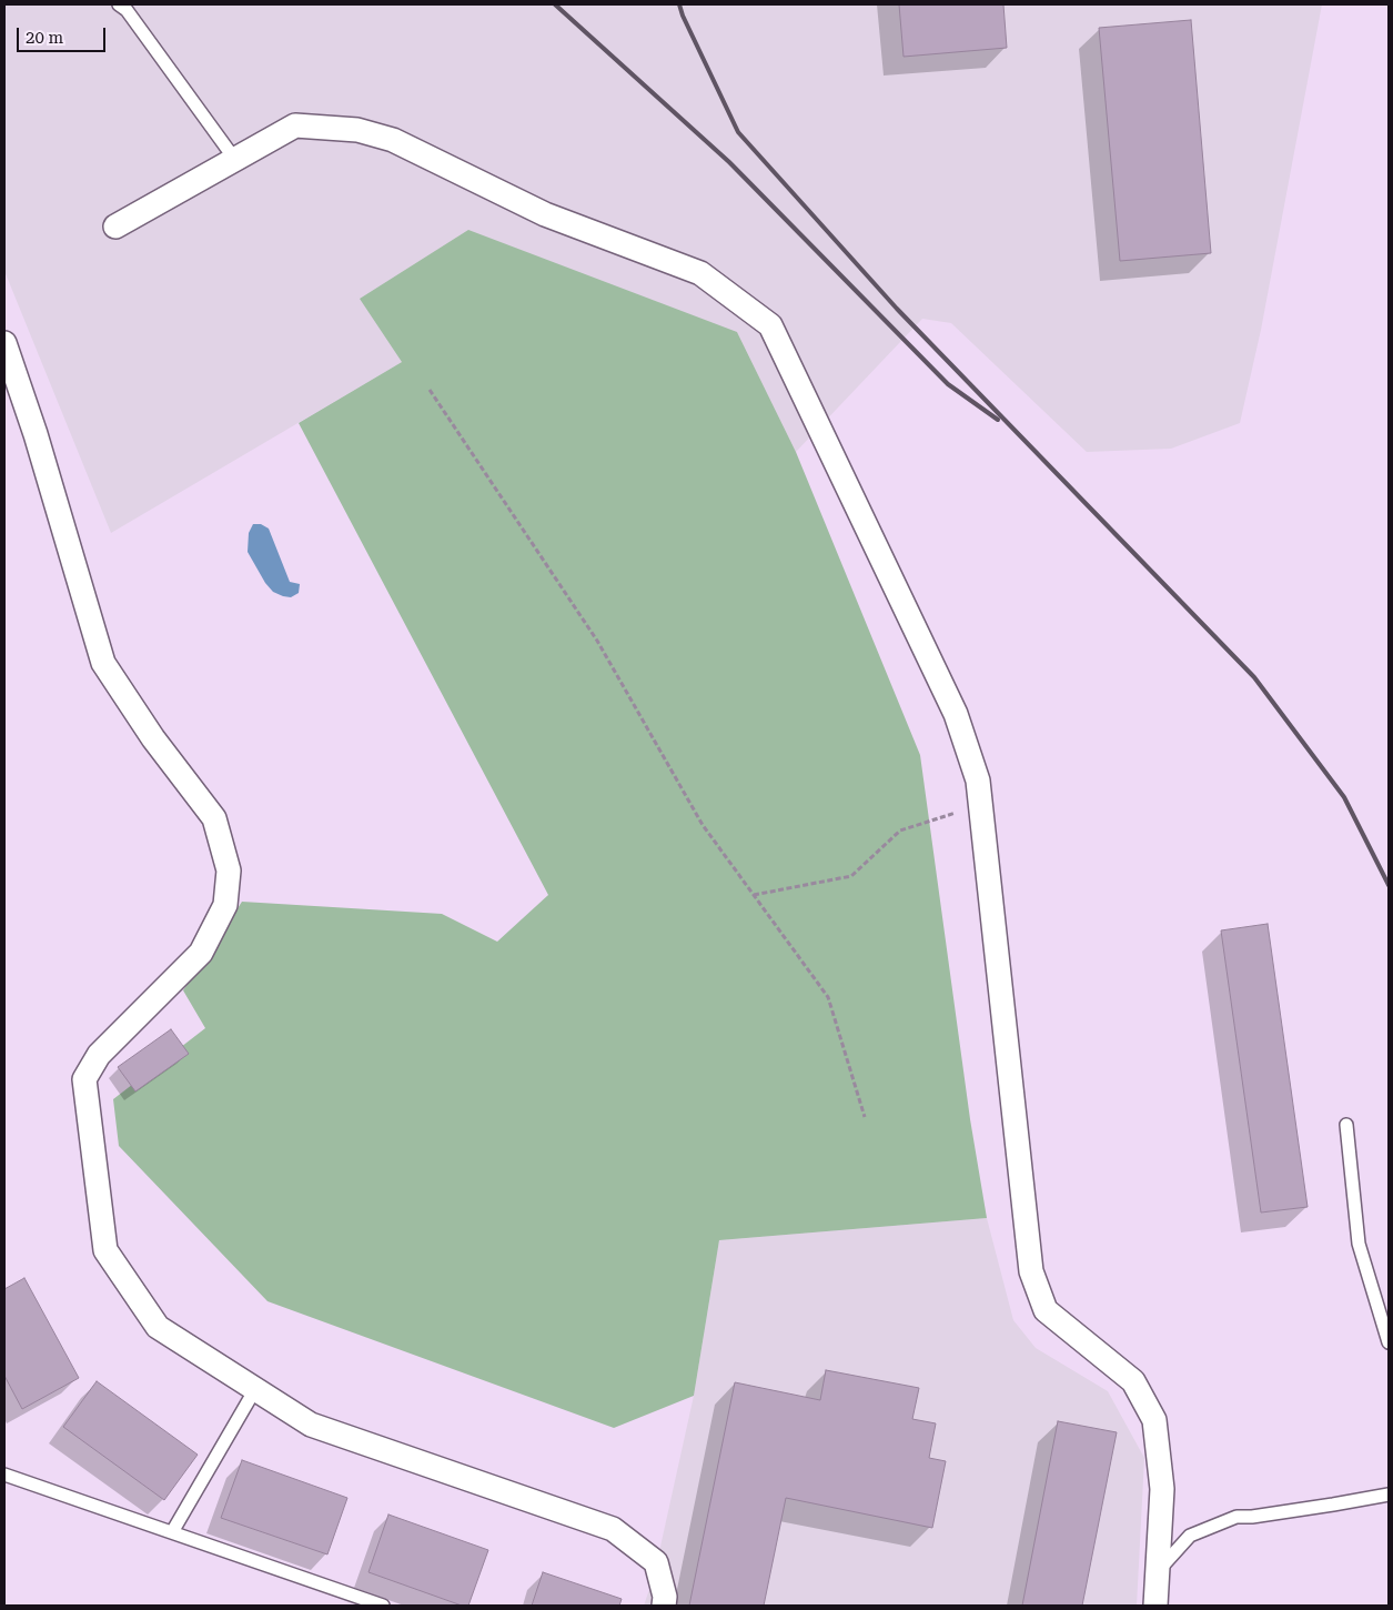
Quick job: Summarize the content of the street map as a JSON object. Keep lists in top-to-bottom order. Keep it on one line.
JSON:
{"scale_bar":"20 m"}
